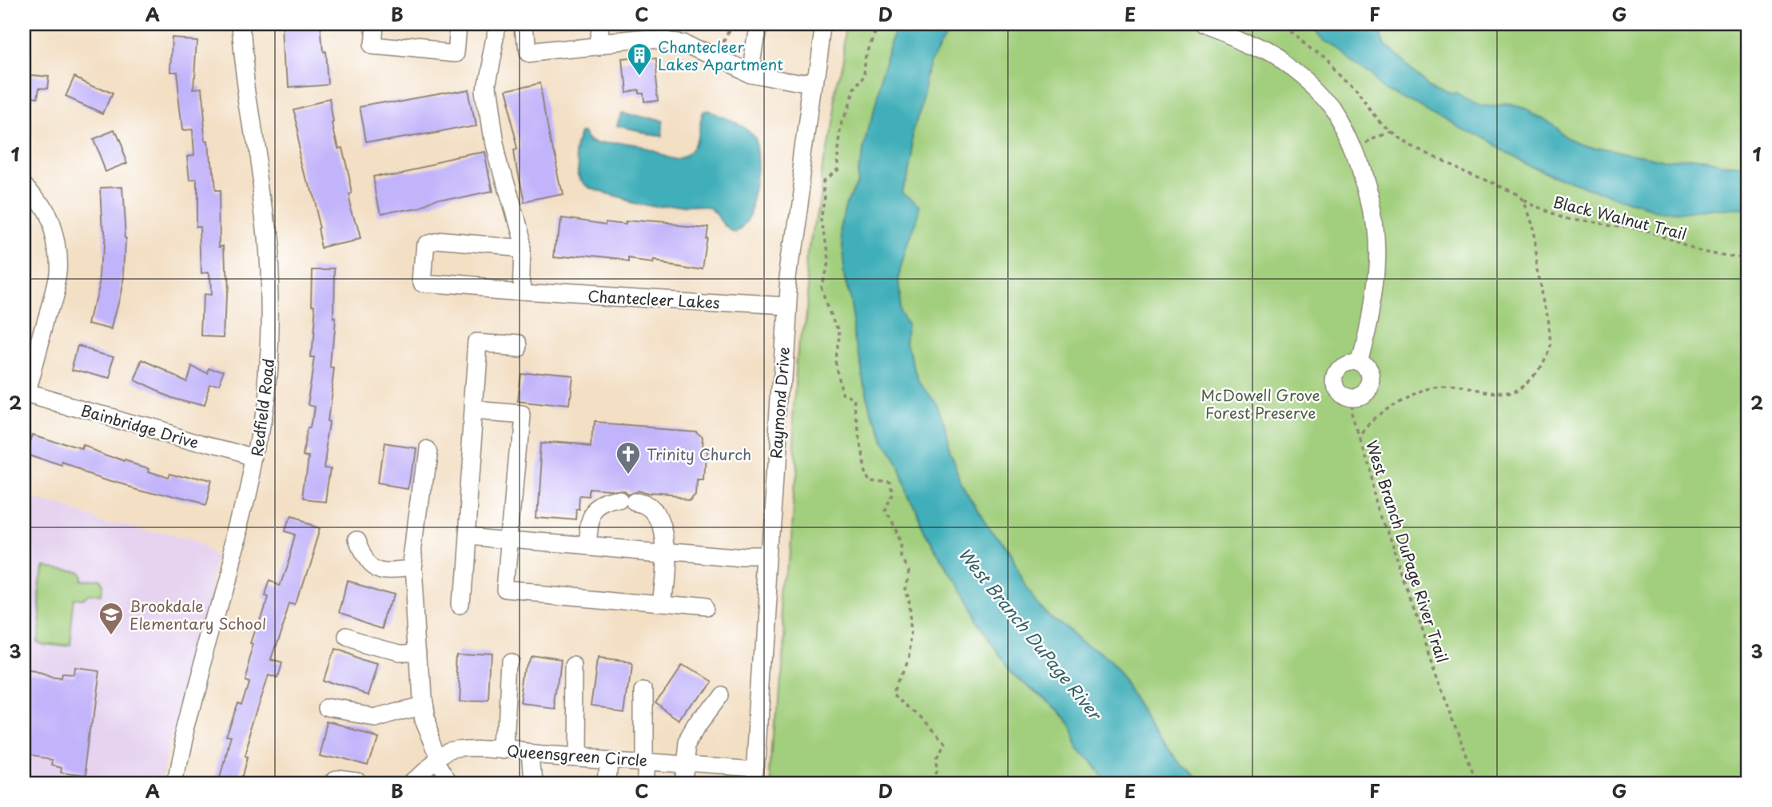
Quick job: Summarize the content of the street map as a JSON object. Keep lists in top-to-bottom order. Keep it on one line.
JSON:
{"streets":{"street":["Chantecleer Lakes","Raymond Drive","Redfield Road","Bainbridge Drive","Queensgreen Circle"],"path":["Black Walnut Trail","West Branch DuPage River Trail"]},"crossings":[["Black Walnut Trail","West Branch DuPage River Trail"],["Chantecleer Lakes","Raymond Drive"],["Raymond Drive","Queensgreen Circle"],["Redfield Road","Bainbridge Drive"]],"water":["West Branch DuPage River"],"parks":["McDowell Grove Forest Preserve"],"places":{"building":["Chantecleer Lakes Apartment"],"church":["Trinity Church"],"school or university":["Brookdale Elementary School"]},"grid":{"columns":["A","B","C","D","E","F","G"],"rows":["1","2","3"]}}
